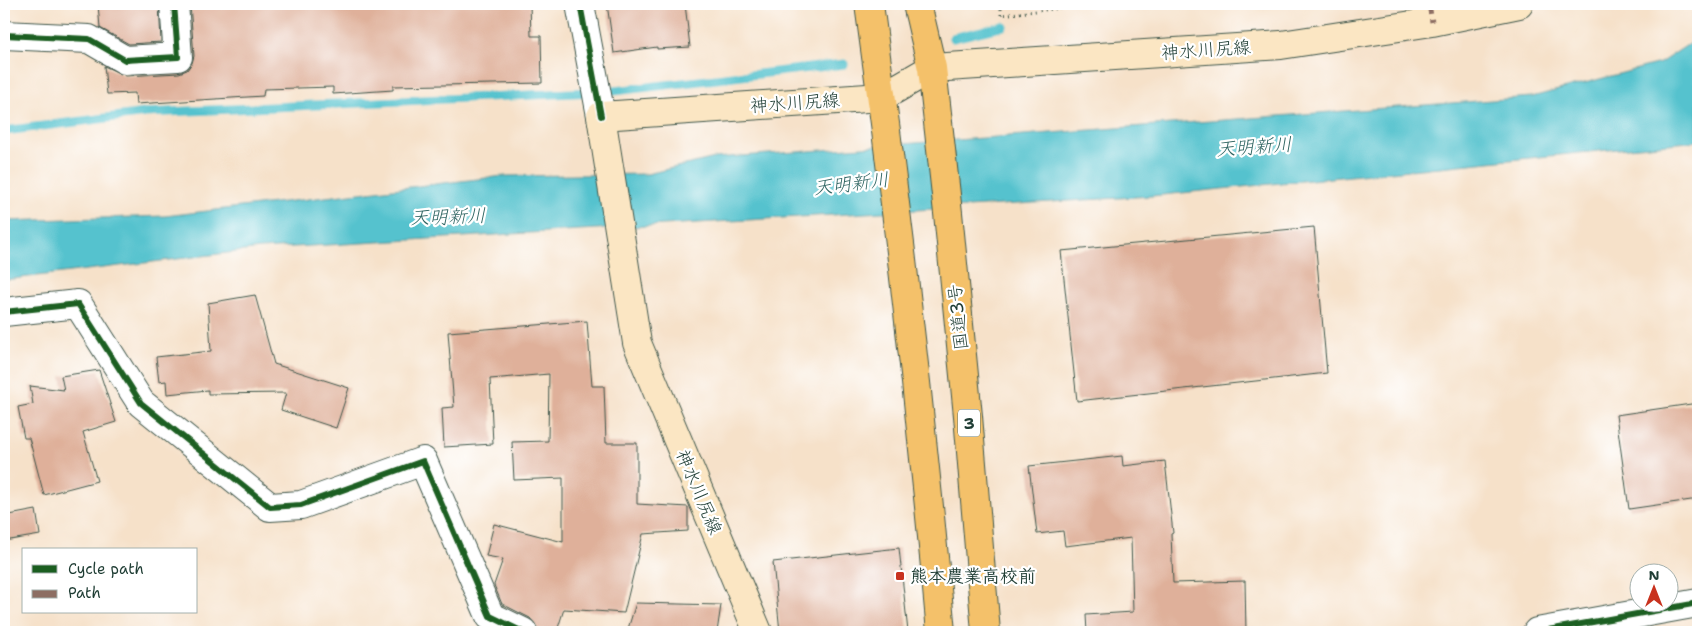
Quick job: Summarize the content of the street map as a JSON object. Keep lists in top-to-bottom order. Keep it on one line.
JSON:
{"streets":{"highway":["国道3号","3"],"main road":["神水川尻線"]},"crossings":[["神水川尻線","国道3号"]],"water":["天明新川"],"places":{"transit":["熊本農業高校前"]},"legend":["Cycle path","Path"],"north":"top"}
